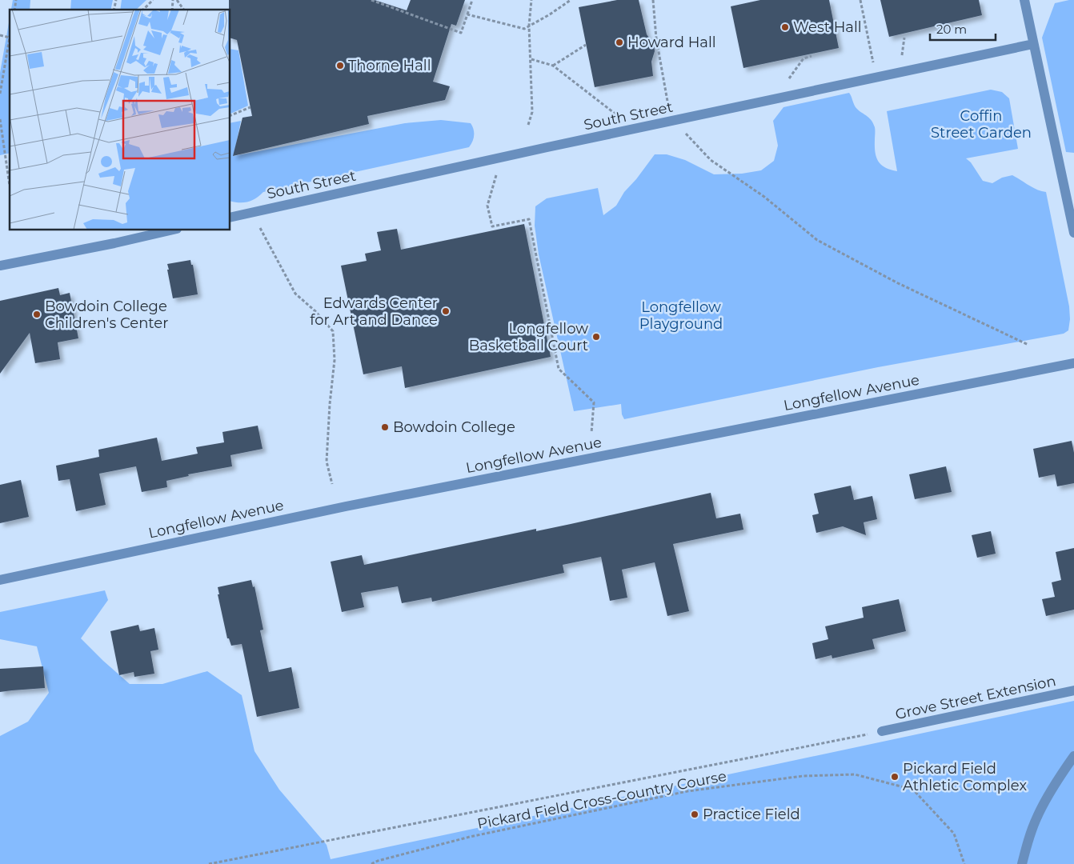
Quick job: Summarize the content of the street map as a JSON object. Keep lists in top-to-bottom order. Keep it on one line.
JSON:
{"streets":{"street":["South Street","Longfellow Avenue","Grove Street Extension"],"path":["Pickard Field Cross-Country Course"]},"parks":["Coffin Street Garden","Longfellow Playground"],"places":["West Hall","Howard Hall","Thorne Hall","Edwards Center for Art and Dance","Bowdoin College Children's Center","Longfellow Basketball Court","Bowdoin College","Pickard Field Athletic Complex","Practice Field"],"scale_bar":"20 m"}
